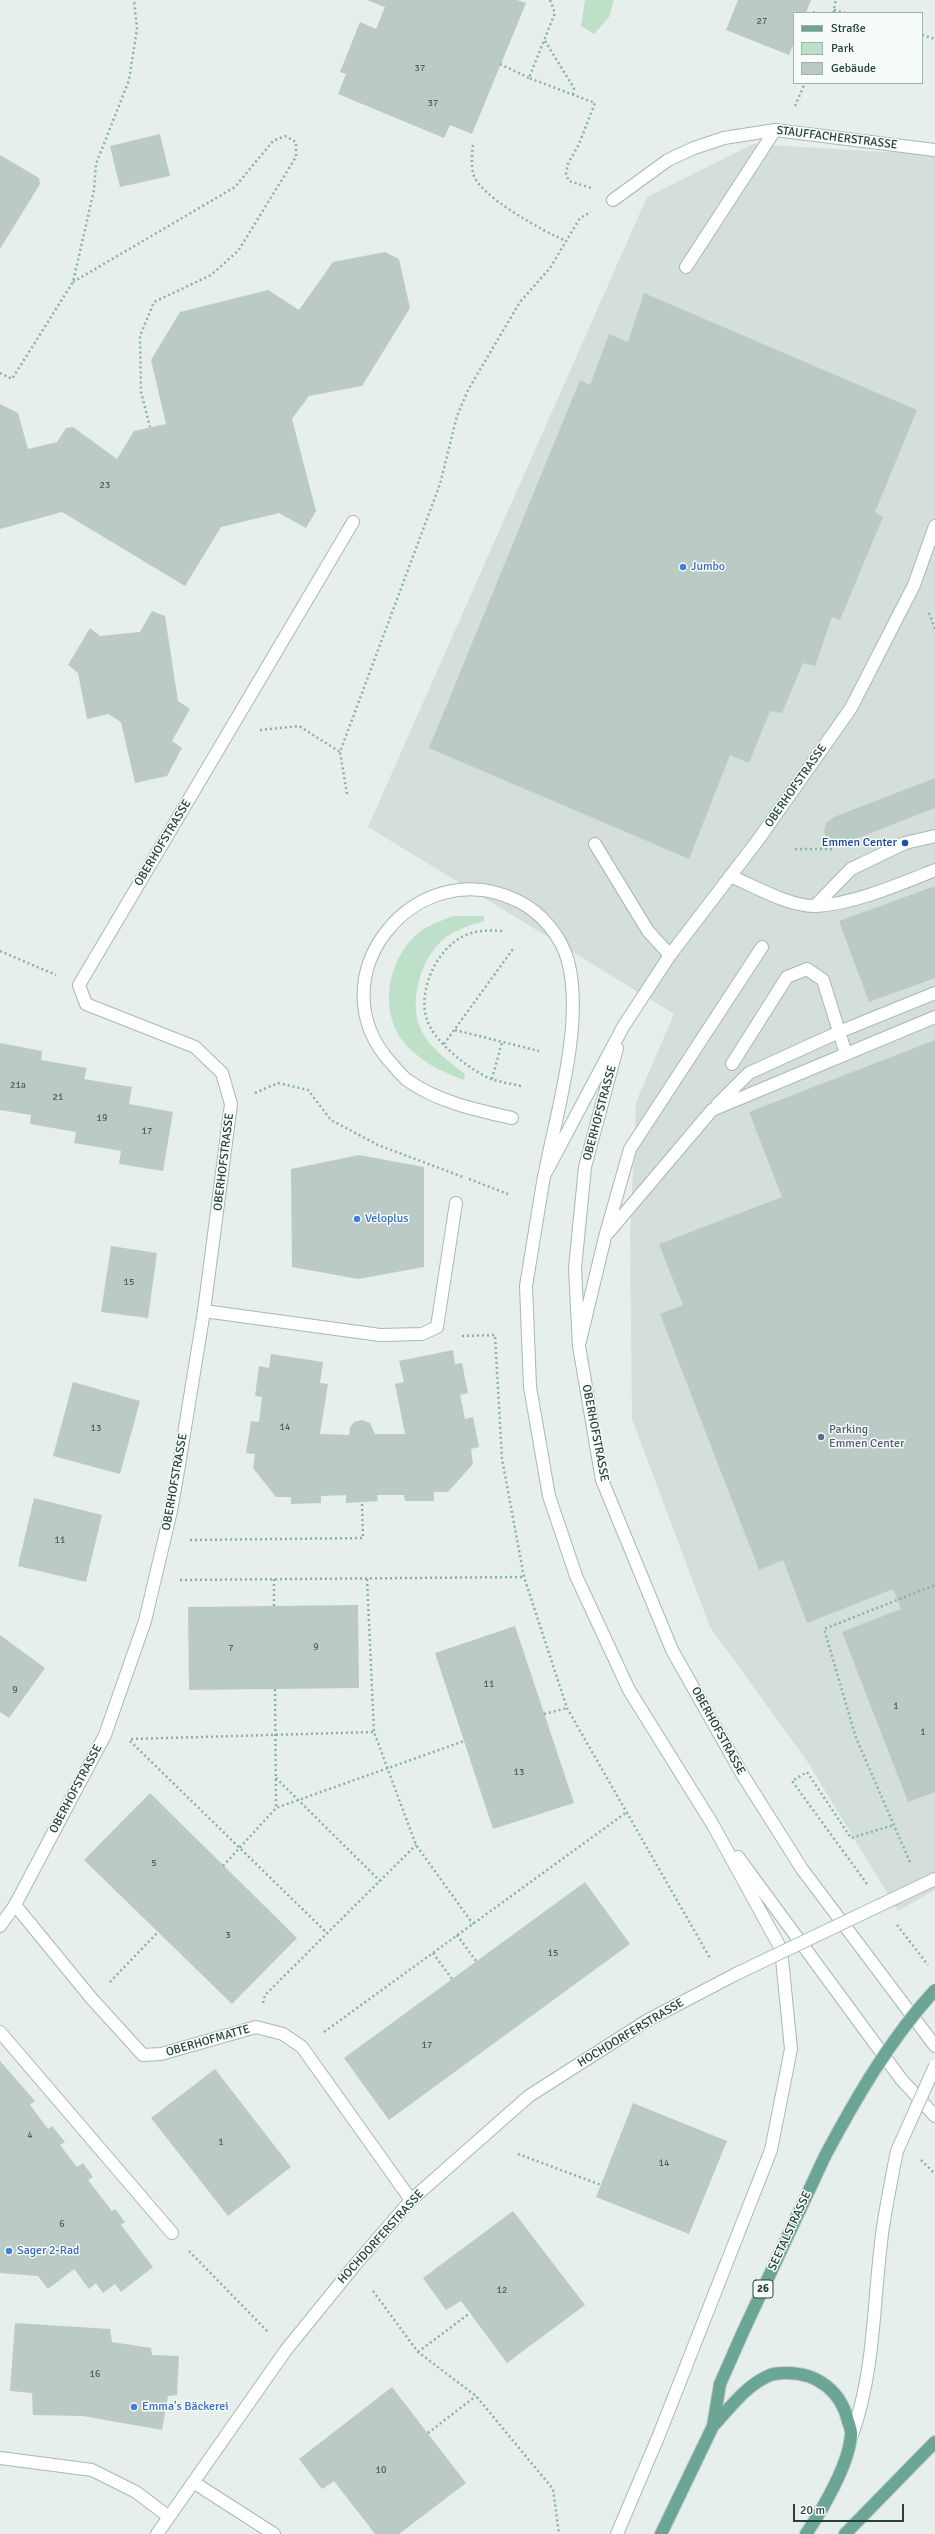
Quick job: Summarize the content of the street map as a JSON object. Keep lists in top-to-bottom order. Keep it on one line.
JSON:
{"streets":{"main road":["SEETALSTRASSE","26"],"street":["STAUFFACHERSTRASSE","OBERHOFSTRASSE","HOCHDORFERSTRASSE","OBERHOFMATTE"]},"crossings":[["OBERHOFSTRASSE","OBERHOFMATTE"],["HOCHDORFERSTRASSE","OBERHOFMATTE"]],"places":["Jumbo","Emmen Center","Veloplus","Parking Emmen Center","Sager 2-Rad","Emma's Bäckerei"],"house_numbers":["27","37","37","23","21a","21","19","17","15","14","13","11","9","7","11","9","1","1","13","5","3","15","17","4","1","14","6","12","16","10"],"legend":["Straße","Park","Gebäude"],"scale_bar":"20 m"}
